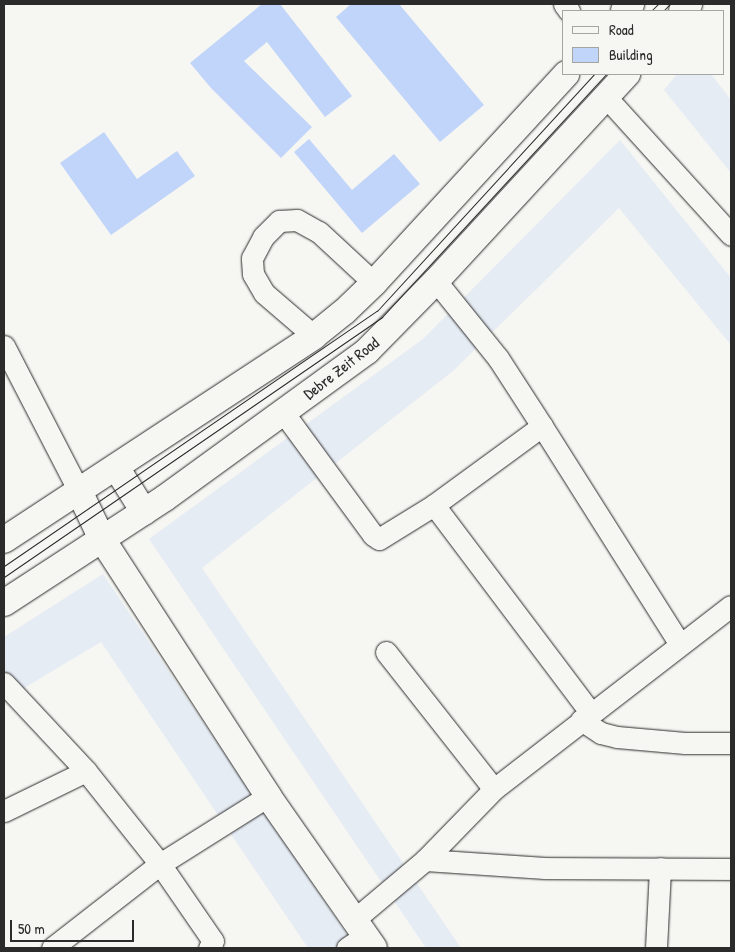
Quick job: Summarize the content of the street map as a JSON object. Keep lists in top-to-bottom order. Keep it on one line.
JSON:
{"streets":{"main road":["Debre Zeit Road"]},"legend":["Road","Building"],"scale_bar":"50 m"}
